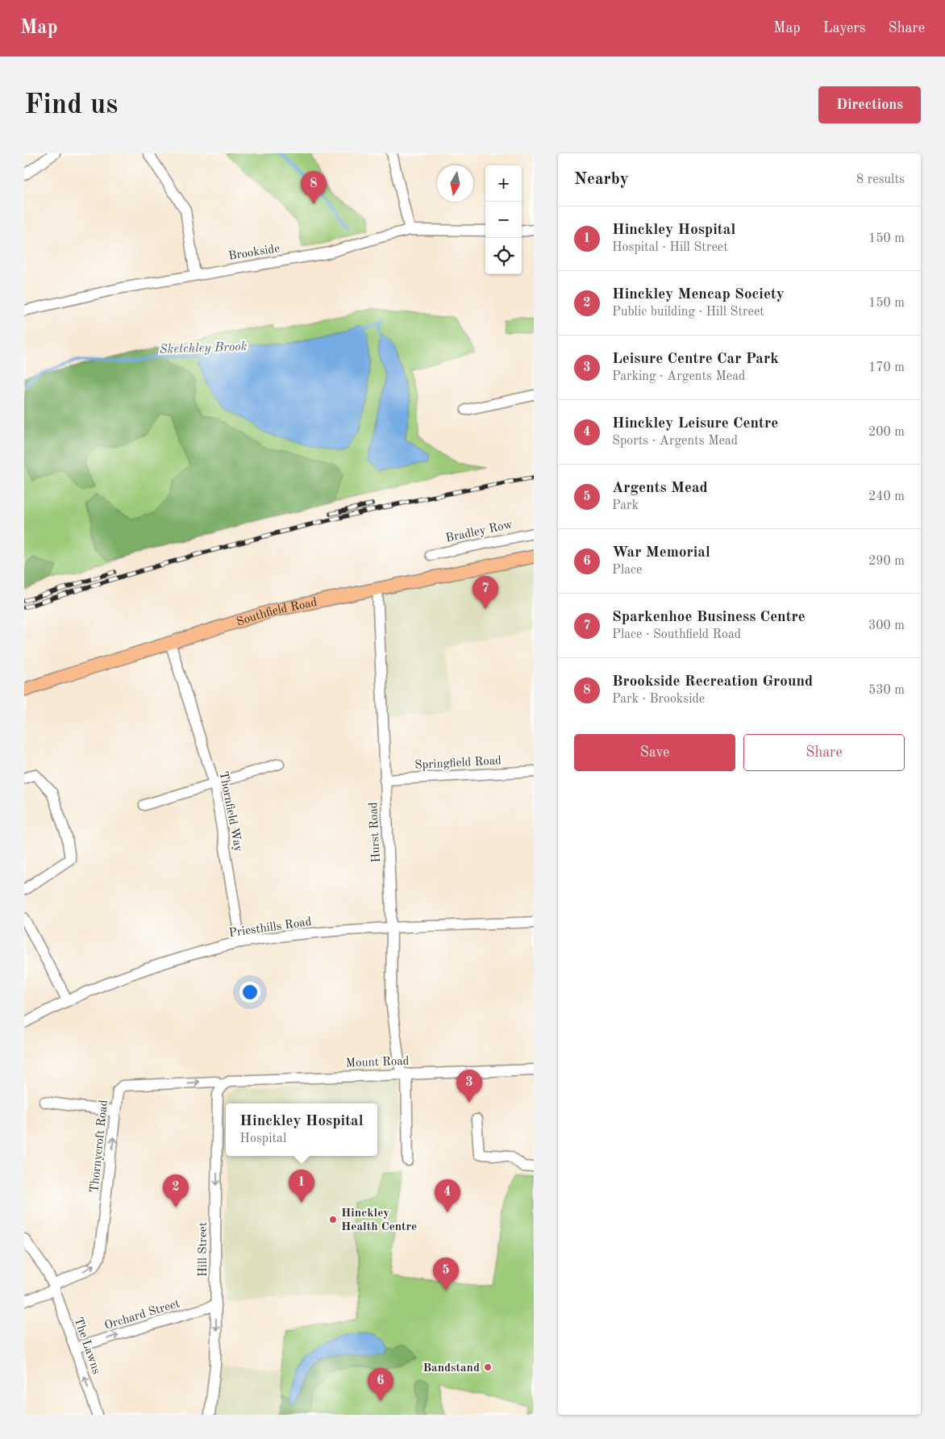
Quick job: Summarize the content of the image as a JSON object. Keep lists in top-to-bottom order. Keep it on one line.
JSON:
{"streets":{"main road":["Southfield Road"],"street":["Brookside","Bradley Row","Springfield Road","Thornfield Way","Hurst Road","Priesthills Road","Mount Road","Thornycroft Road","Hill Street","Orchard Street","The Lawns"]},"crossings":[["Southfield Road","Thornfield Way"],["Southfield Road","Hurst Road"],["Springfield Road","Hurst Road"],["Thornfield Way","Priesthills Road"],["Hurst Road","Priesthills Road"],["Hurst Road","Mount Road"],["Mount Road","Thornycroft Road"],["Mount Road","Hill Street"],["Thornycroft Road","Hill Street"],["Thornycroft Road","The Lawns"],["Hill Street","Orchard Street"],["Orchard Street","The Lawns"]],"one_way":["Hill Street","Orchard Street","The Lawns"],"water":["Sketchley Brook"],"places":["Hinckley Health Centre","Bandstand"],"north":"bottom","page":{"header":"Map","nav":["Map","Layers","Share"],"buttons":["Directions",["Save","Share"]],"title":"Find us","heading":["Nearby","8 results"],"map_buttons":["+","−"],"pins":["8","7","3","1","2","4","5","6"],"list":[{"mark":"1","name":"Hinckley Hospital","note":"Hospital · Hill Street","value":"150 m"},{"mark":"2","name":"Hinckley Mencap Society","note":"Public building · Hill Street","value":"150 m"},{"mark":"3","name":"Leisure Centre Car Park","note":"Parking · Argents Mead","value":"170 m"},{"mark":"4","name":"Hinckley Leisure Centre","note":"Sports · Argents Mead","value":"200 m"},{"mark":"5","name":"Argents Mead","note":"Park","value":"240 m"},{"mark":"6","name":"War Memorial","note":"Place","value":"290 m"},{"mark":"7","name":"Sparkenhoe Business Centre","note":"Place · Southfield Road","value":"300 m"},{"mark":"8","name":"Brookside Recreation Ground","note":"Park · Brookside","value":"530 m"}],"popup":["Hinckley Hospital","Hospital"]}}
